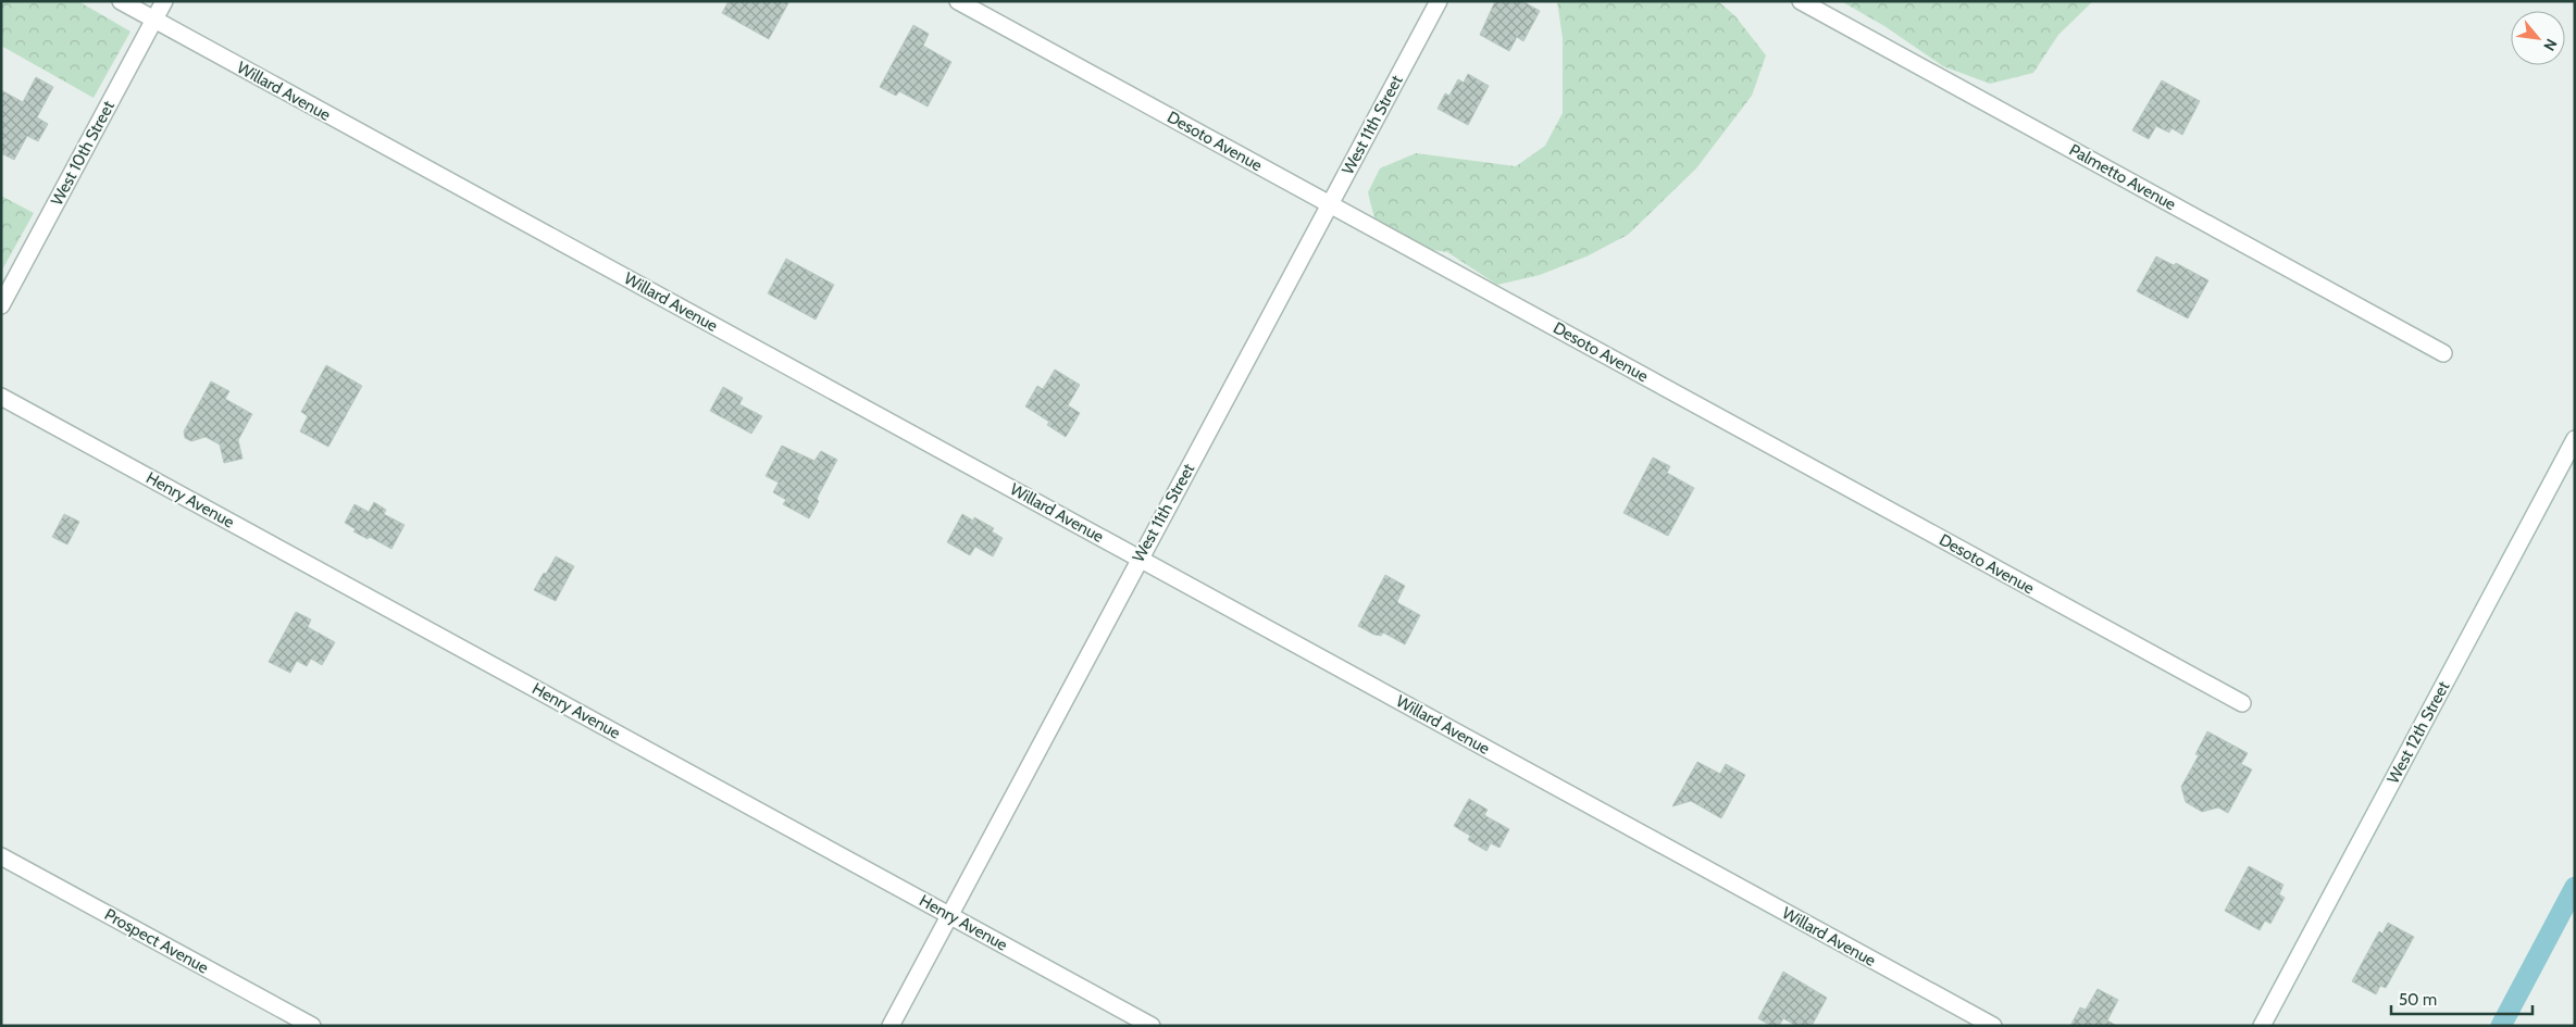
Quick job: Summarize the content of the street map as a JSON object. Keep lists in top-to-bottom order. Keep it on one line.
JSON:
{"streets":{"street":["Willard Avenue","West 11th Street","Desoto Avenue","West 10th Street","Palmetto Avenue","Henry Avenue","West 12th Street","Prospect Avenue"]},"crossings":[["Willard Avenue","West 11th Street"],["Willard Avenue","West 10th Street"],["West 11th Street","Desoto Avenue"],["West 11th Street","Henry Avenue"]],"scale_bar":"50 m","north":"bottom right"}
